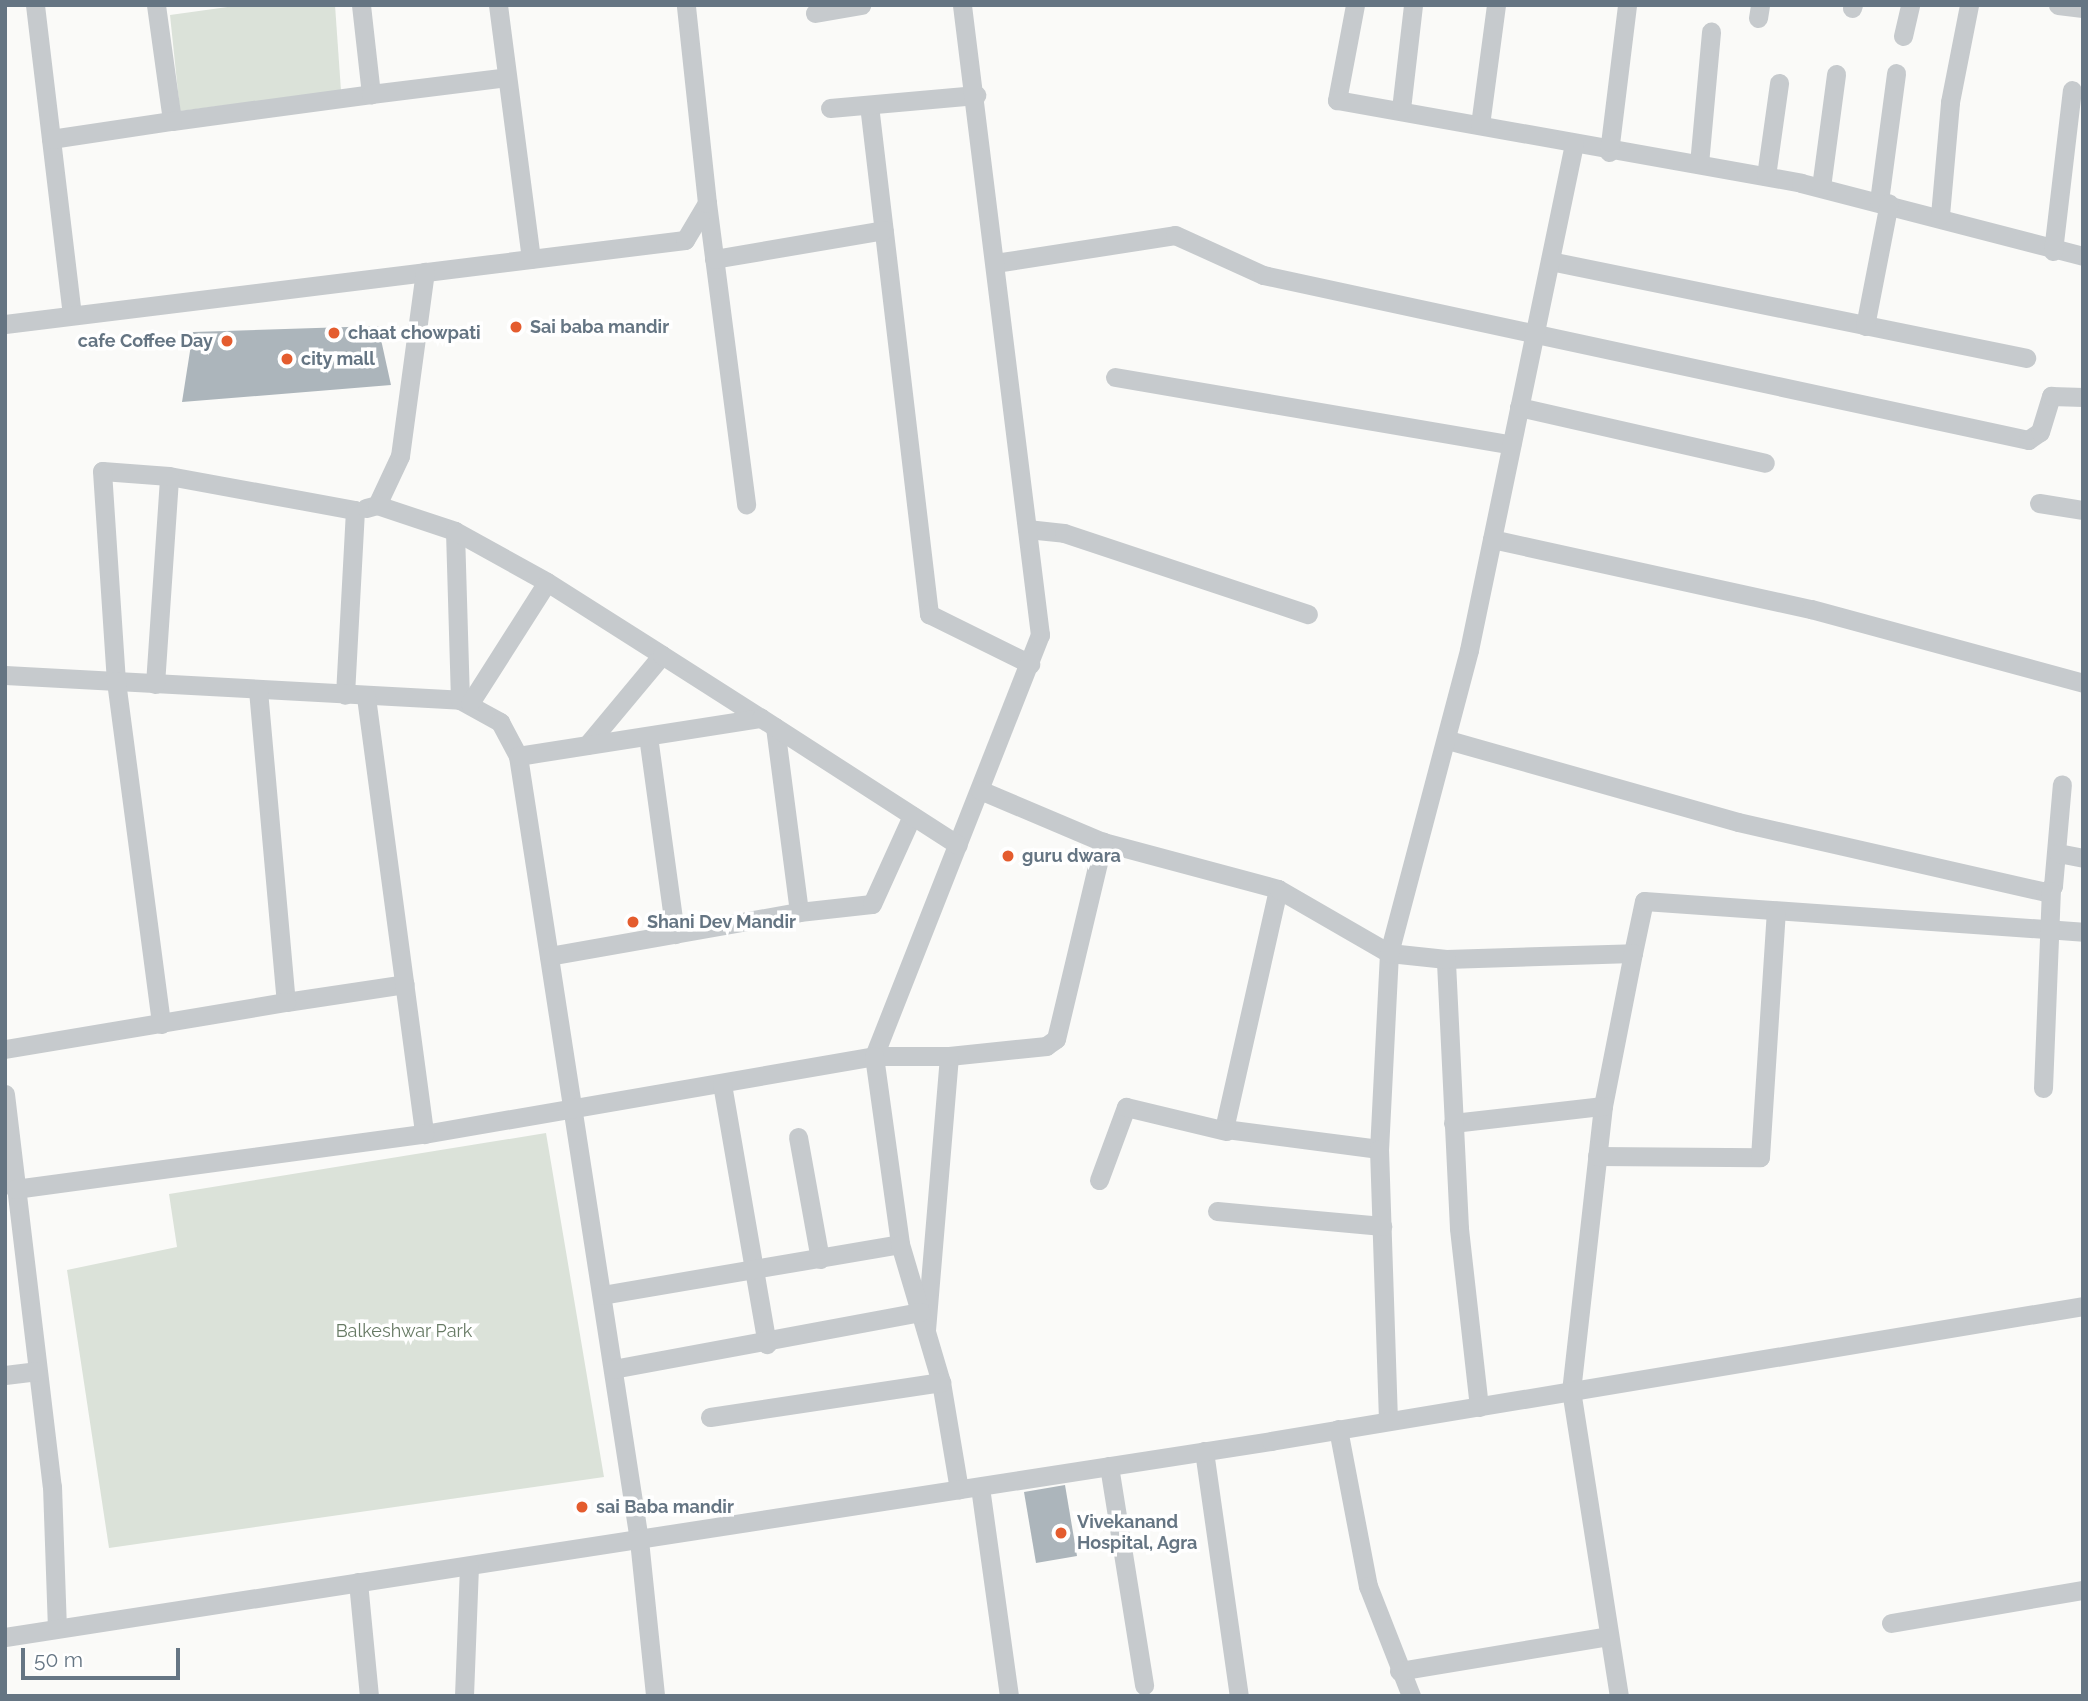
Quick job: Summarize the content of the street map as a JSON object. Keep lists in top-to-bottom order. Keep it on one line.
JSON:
{"parks":["Balkeshwar Park"],"places":["Sai baba mandir","chaat chowpati","cafe Coffee Day","city mall","guru dwara","Shani Dev Mandir","sai Baba mandir","Vivekanand Hospital, Agra"],"scale_bar":"50 m"}
